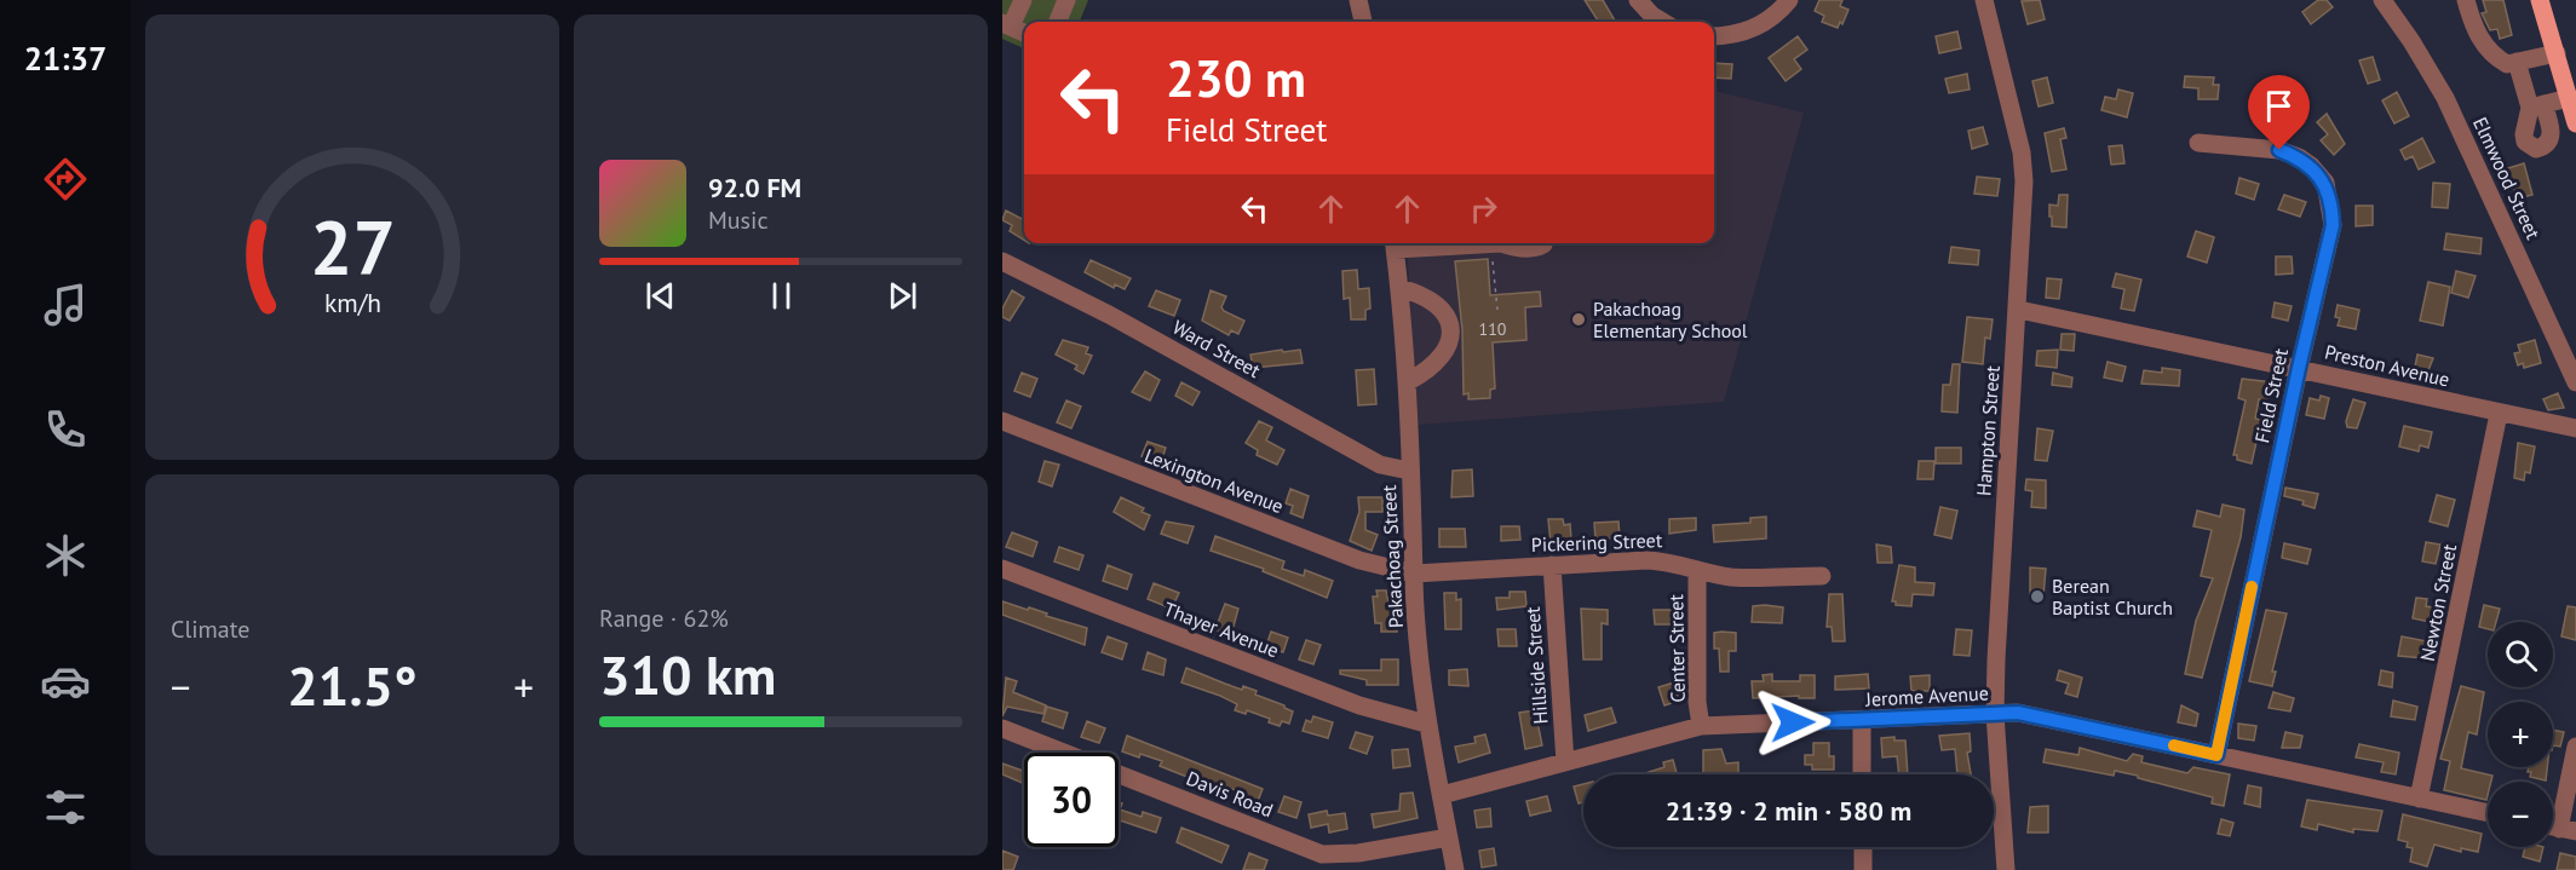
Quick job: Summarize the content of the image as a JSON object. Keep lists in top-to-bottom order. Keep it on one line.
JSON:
{"streets":{"street":["Elmwood Street","Ward Street","Preston Avenue","Field Street","Hampton Street","Lexington Avenue","Pickering Street","Pakachoag Street","Newton Street","Thayer Avenue","Center Street","Hillside Street","Jerome Avenue","Davis Road"]},"crossings":[["Ward Street","Pakachoag Street"],["Preston Avenue","Field Street"],["Preston Avenue","Hampton Street"],["Preston Avenue","Newton Street"],["Field Street","Jerome Avenue"],["Hampton Street","Jerome Avenue"],["Lexington Avenue","Pickering Street"],["Lexington Avenue","Pakachoag Street"],["Pickering Street","Pakachoag Street"],["Pickering Street","Center Street"],["Pickering Street","Hillside Street"],["Pakachoag Street","Thayer Avenue"],["Pakachoag Street","Jerome Avenue"],["Pakachoag Street","Davis Road"],["Newton Street","Jerome Avenue"],["Center Street","Jerome Avenue"],["Hillside Street","Jerome Avenue"]],"places":["Pakachoag Elementary School","Berean Baptist Church"],"house_numbers":["110"],"page":{"tabs":"21:37","turn":["230 m","Field Street"],"song":["92.0 FM","Music"],"tile":["Climate",["Range · 62%","310 km"]],"map_buttons":["+","−"],"heat":["−","21.5°","+"],"limit":"30","trip":"21:39 · 2 min · 580 m","gauge":["27","km/h"]}}
